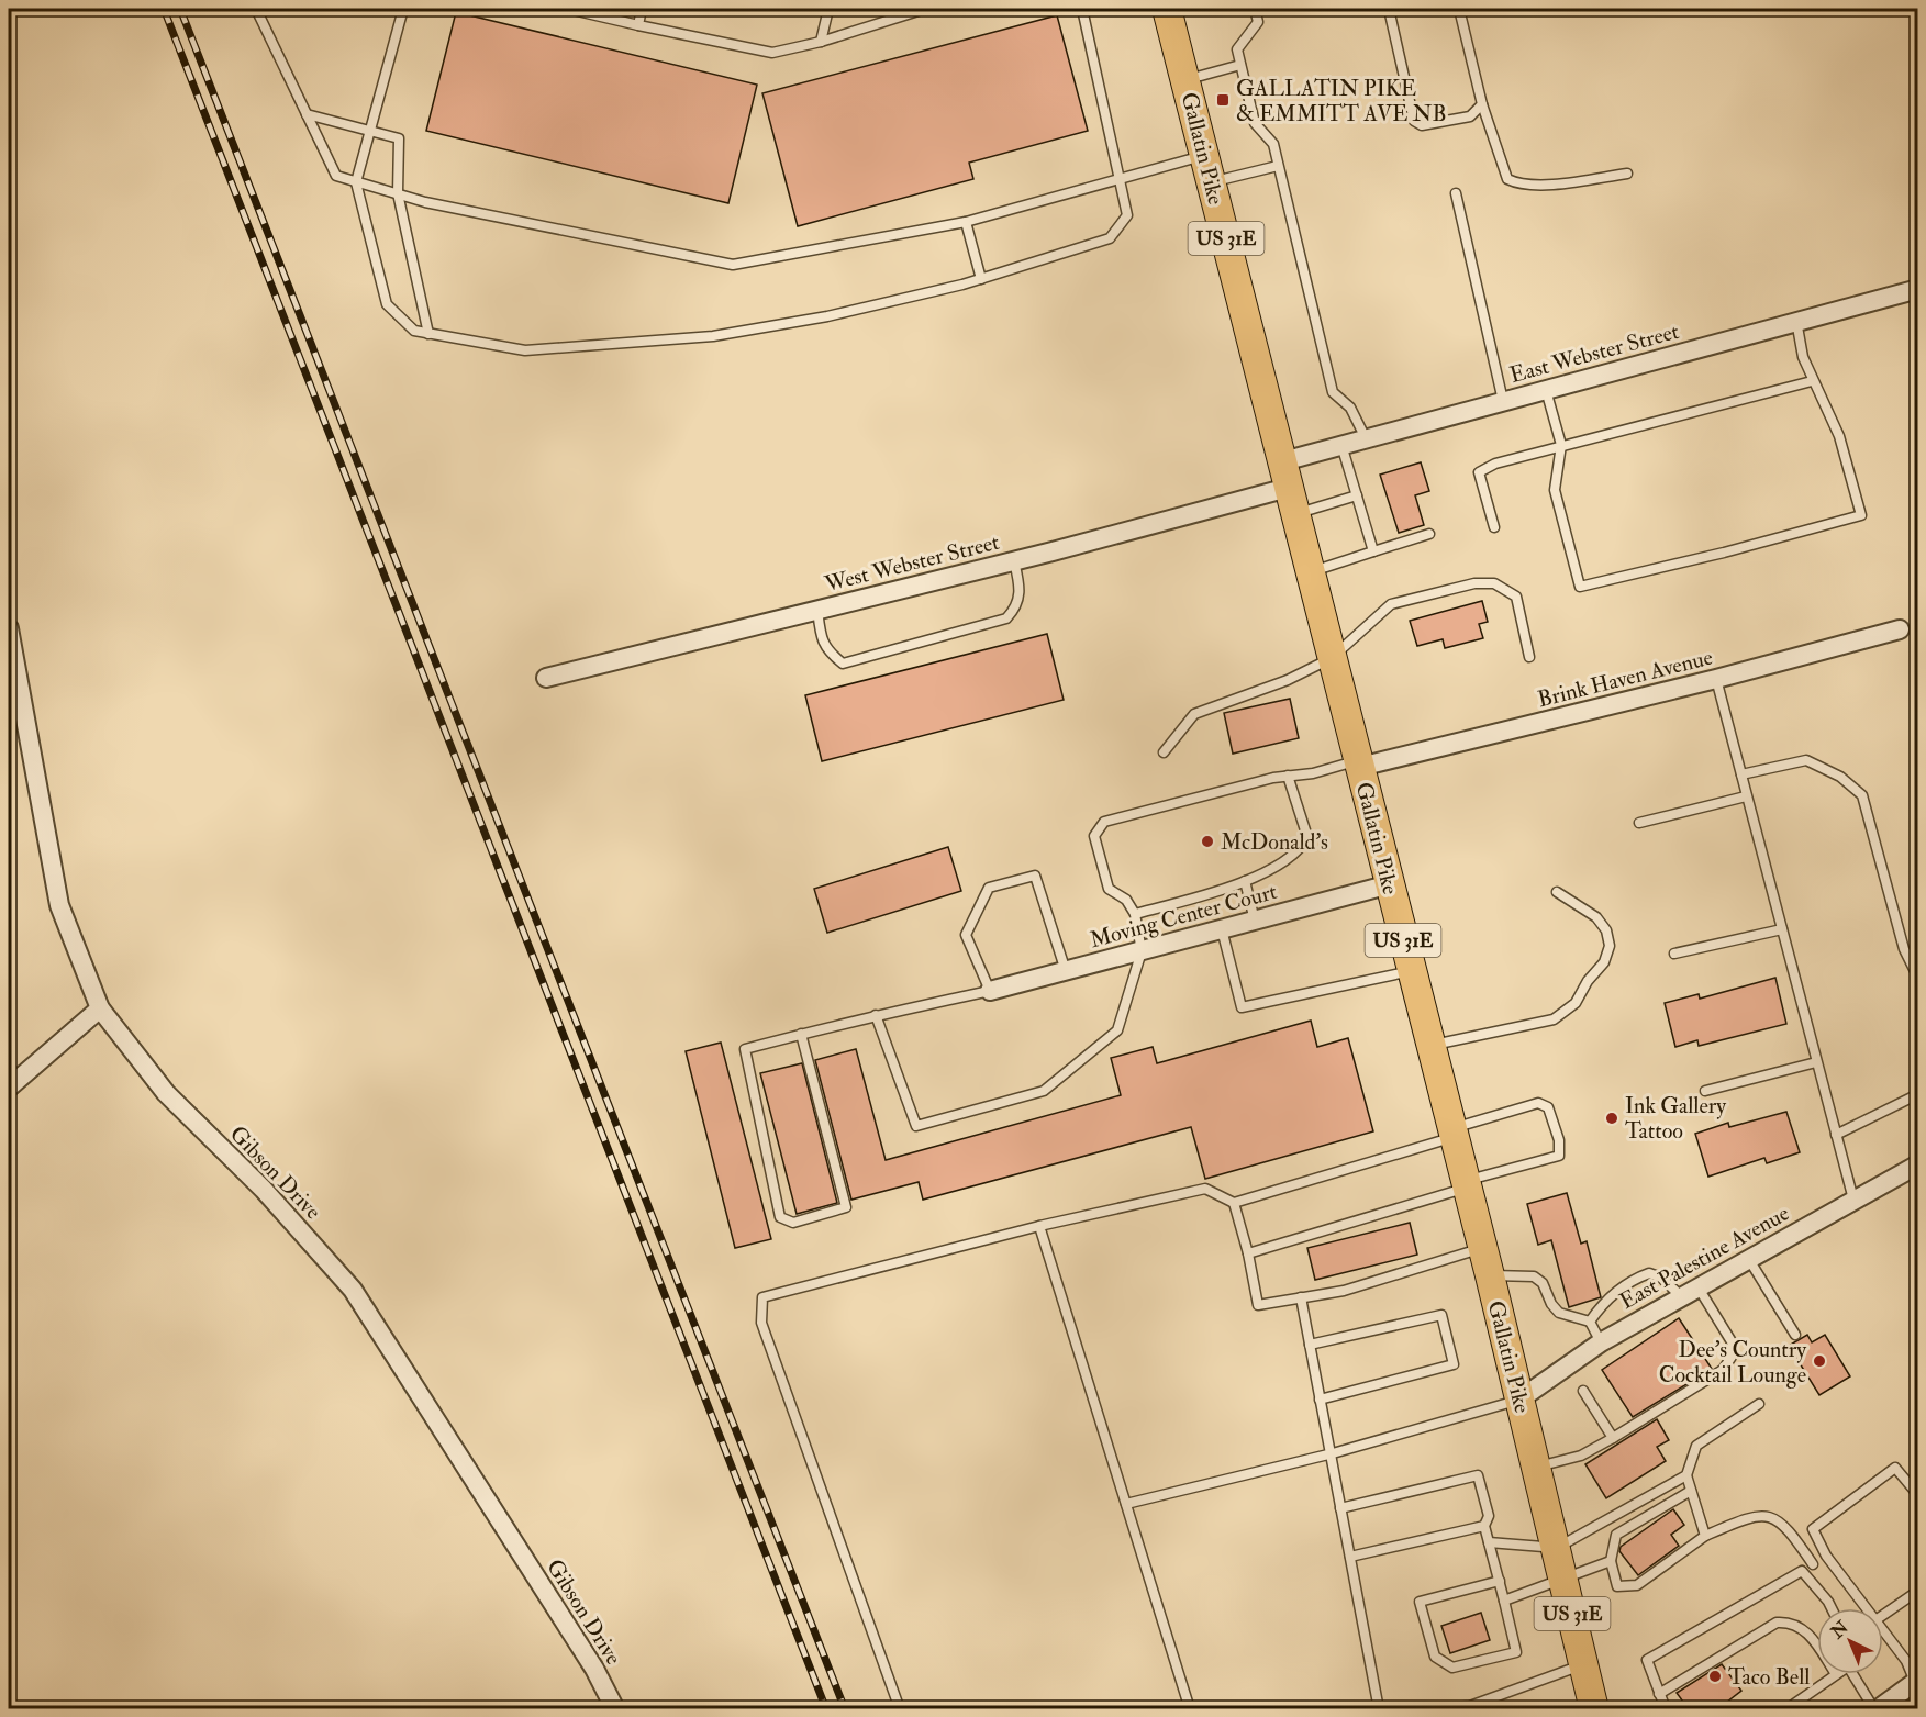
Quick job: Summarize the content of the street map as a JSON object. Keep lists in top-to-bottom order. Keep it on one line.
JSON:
{"streets":{"main road":["Gallatin Pike","US 31E"],"street":["East Webster Street","West Webster Street","Brink Haven Avenue","Moving Center Court","Gibson Drive","East Palestine Avenue"]},"crossings":[["Gallatin Pike","East Webster Street"],["Gallatin Pike","West Webster Street"],["Gallatin Pike","Brink Haven Avenue"],["Gallatin Pike","Moving Center Court"],["Gallatin Pike","East Palestine Avenue"],["East Webster Street","West Webster Street"]],"places":{"transit":["GALLATIN PIKE & EMMITT AVE NB"],"other":["McDonald's","Ink Gallery Tattoo","Dee's Country Cocktail Lounge","Taco Bell"]},"north":"top left"}
